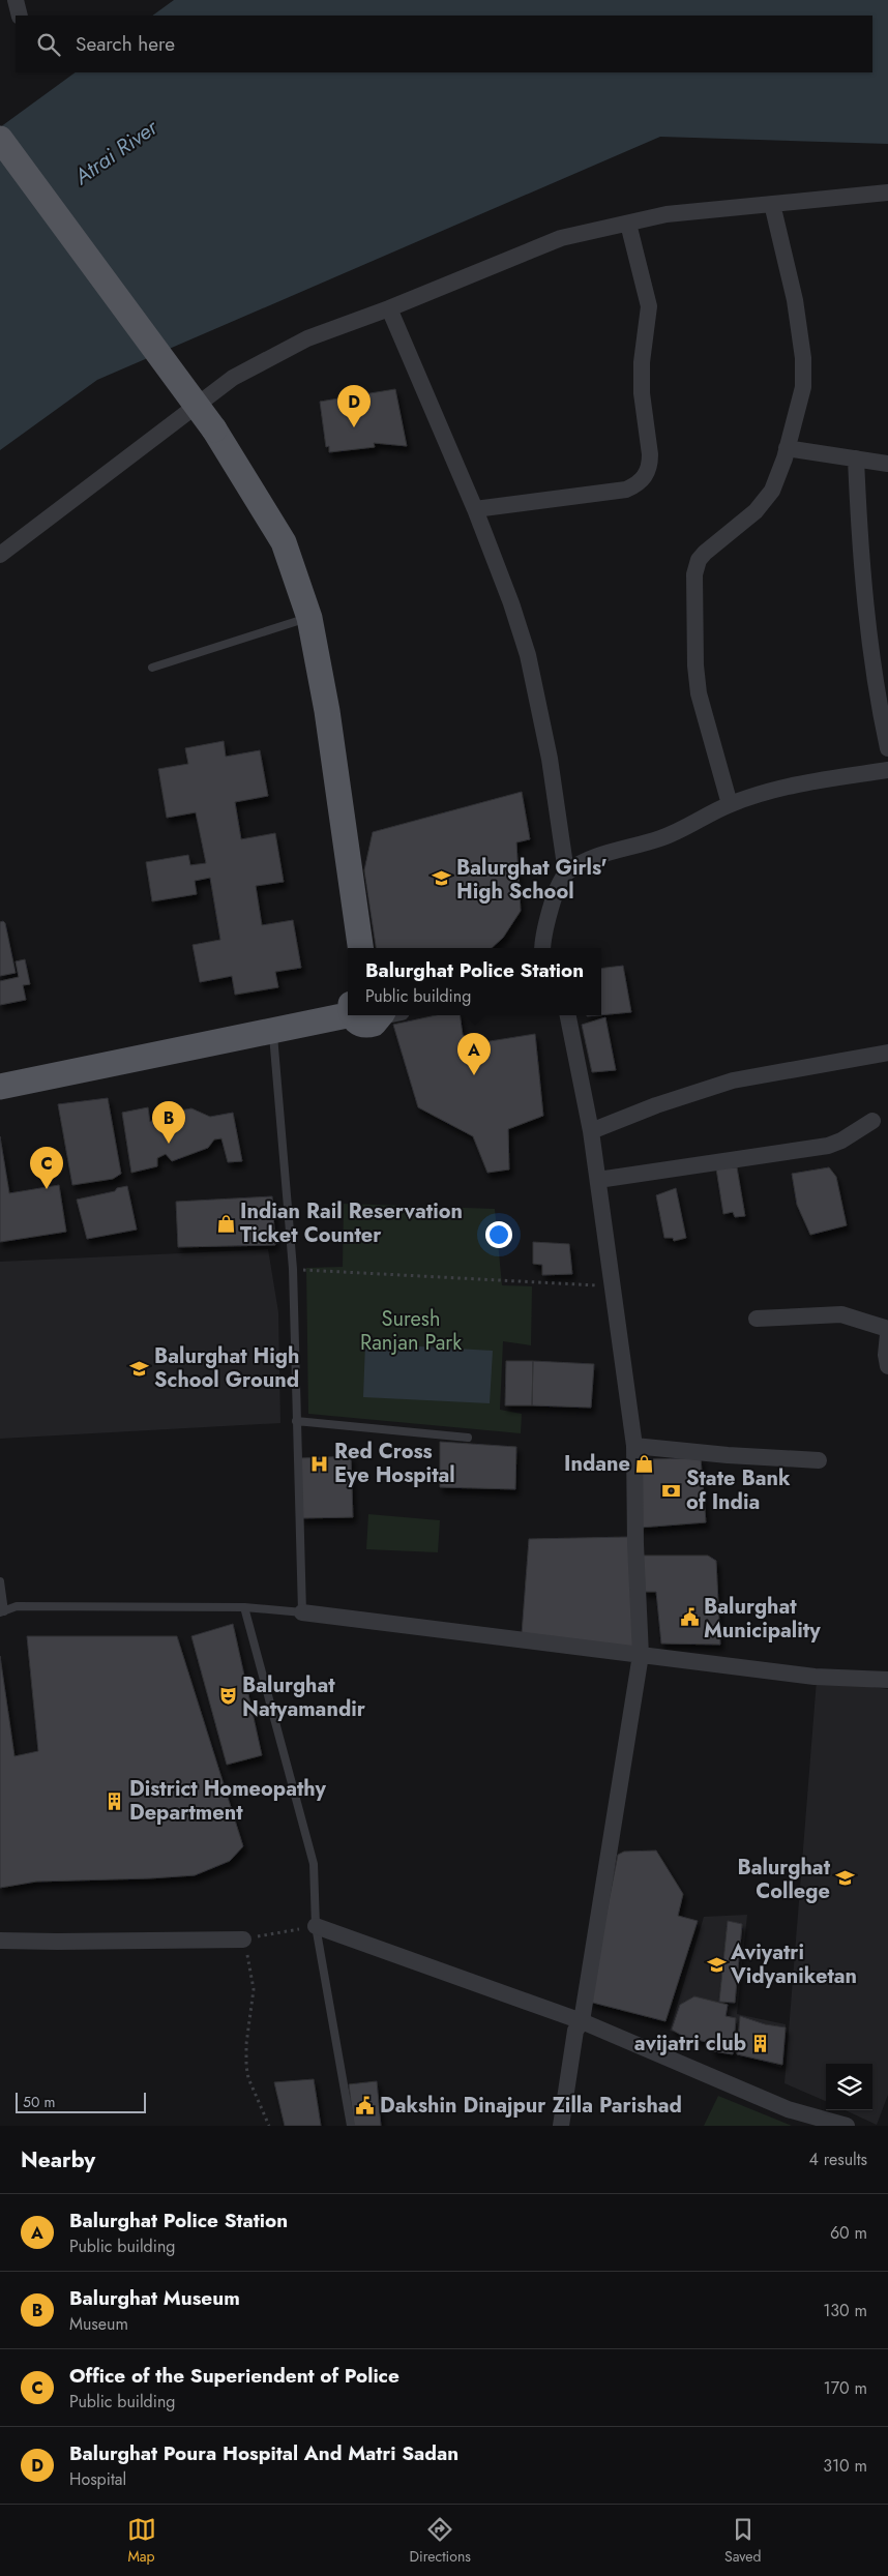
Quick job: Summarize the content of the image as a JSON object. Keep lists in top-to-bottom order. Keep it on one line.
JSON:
{"water":["Atrai River"],"parks":["Suresh Ranjan Park"],"places":{"school or university":["Balurghat Girls' High School","Balurghat High School Ground","Balurghat College","Aviyatri Vidyaniketan"],"shop":["Indian Rail Reservation Ticket Counter","Indane"],"hospital":["Red Cross Eye Hospital"],"bank":["State Bank of India"],"public building":["Balurghat Municipality","Dakshin Dinajpur Zilla Parishad"],"theatre":["Balurghat Natyamandir"],"building":["District Homeopathy Department","avijatri club"]},"scale_bar":"50 m","page":{"search":"Search here","pins":["D","A","B","C"],"popup":["Balurghat Police Station","Public building"],"scale":"50 m","heading":["Nearby","4 results"],"list":[{"mark":"A","name":"Balurghat Police Station","note":"Public building","value":"60 m"},{"mark":"B","name":"Balurghat Museum","note":"Museum","value":"130 m"},{"mark":"C","name":"Office of the Superiendent of Police","note":"Public building","value":"170 m"},{"mark":"D","name":"Balurghat Poura Hospital And Matri Sadan","note":"Hospital","value":"310 m"}],"nav":["Map","Directions","Saved"]}}
